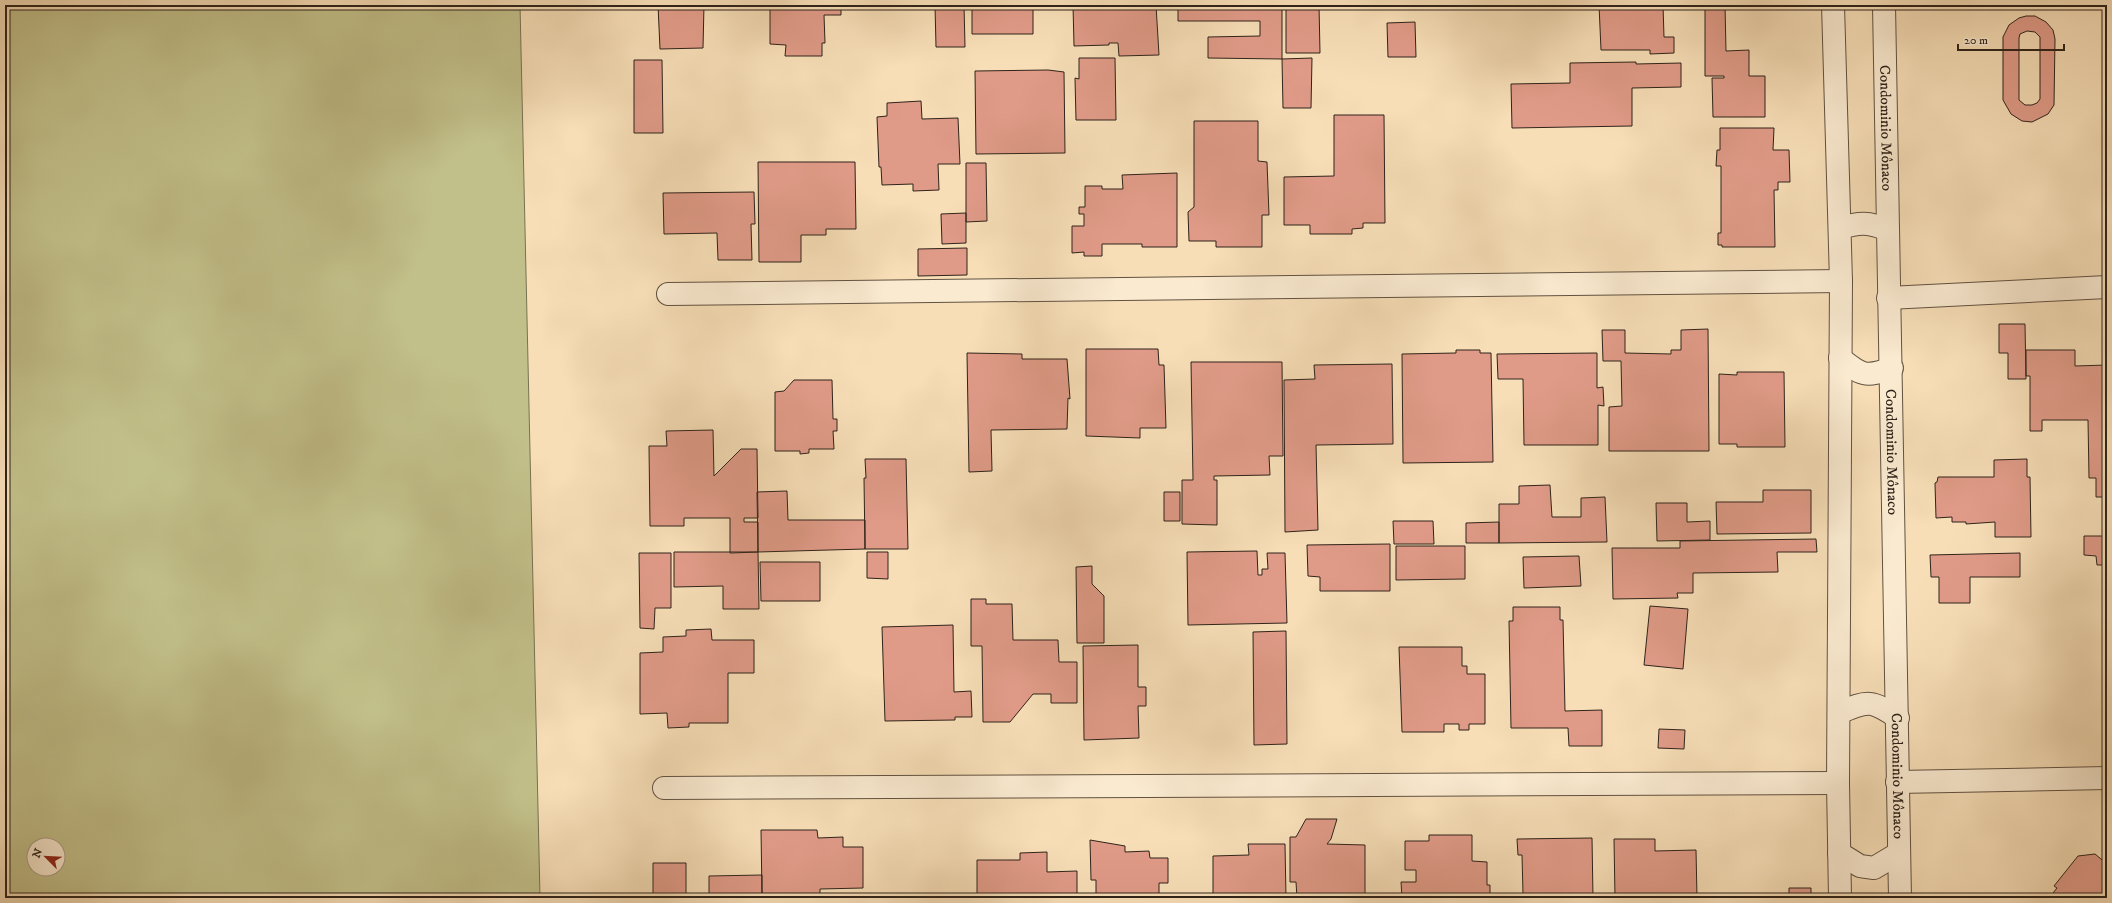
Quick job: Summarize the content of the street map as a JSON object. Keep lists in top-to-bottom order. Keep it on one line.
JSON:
{"streets":{"street":["Condominio Mônaco"]},"scale_bar":"20 m","north":"top left"}
